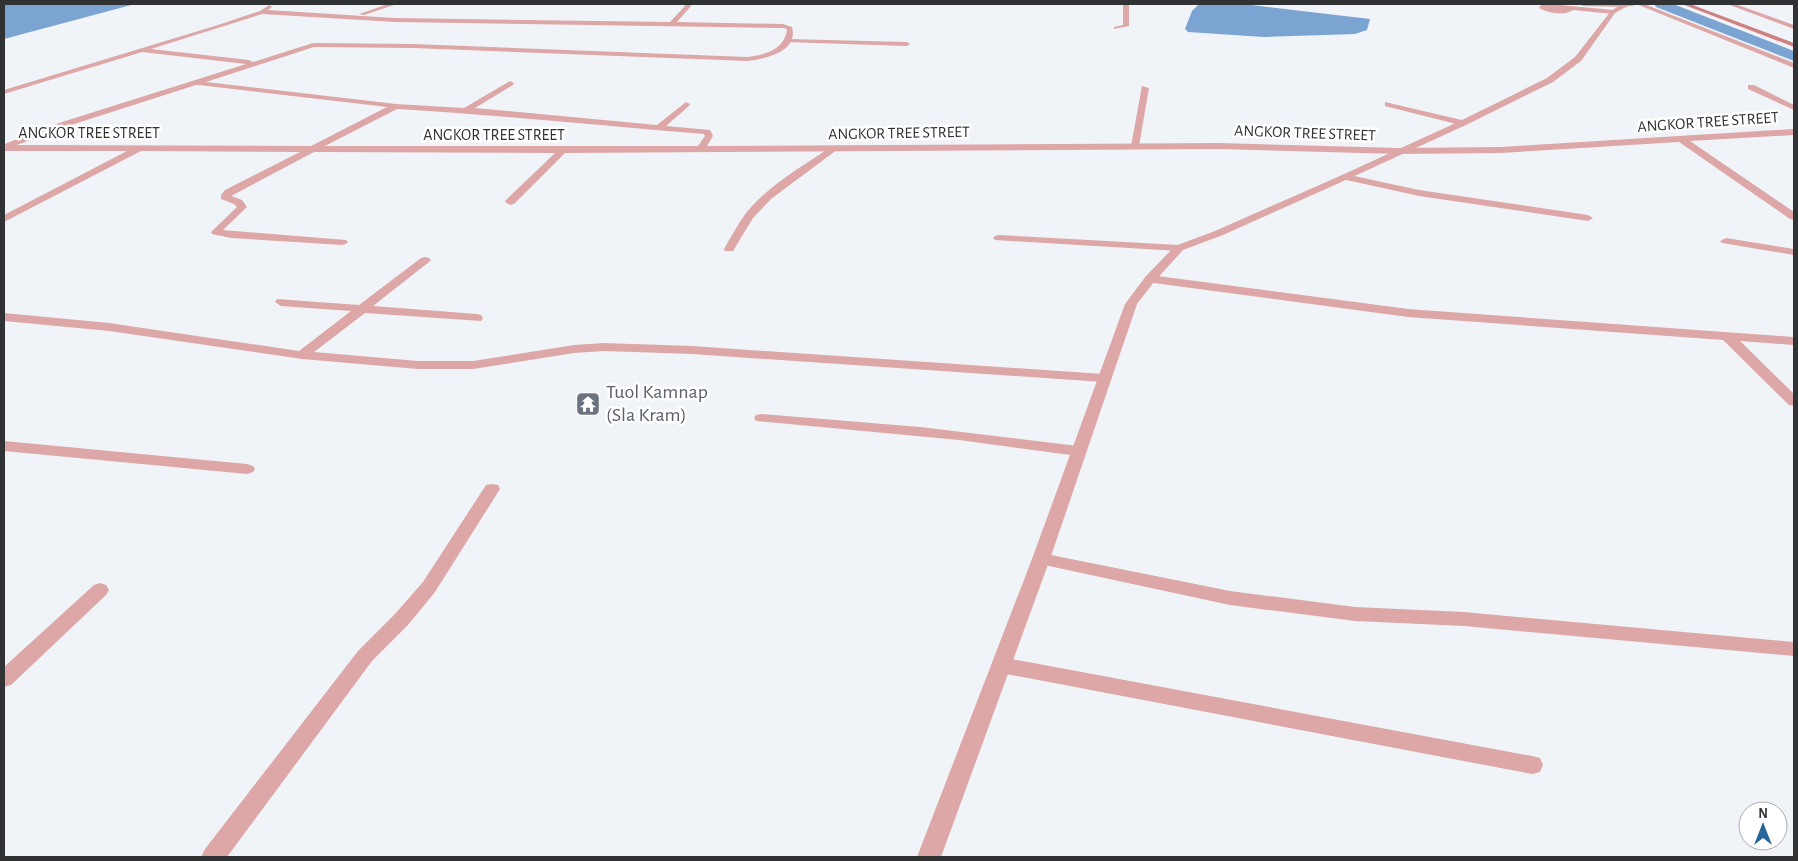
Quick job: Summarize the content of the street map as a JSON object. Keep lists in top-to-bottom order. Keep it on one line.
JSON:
{"streets":{"street":["ANGKOR TREE STREET"]},"places":{"temple":["Tuol Kamnap (Sla Kram)"]},"north":"top"}
